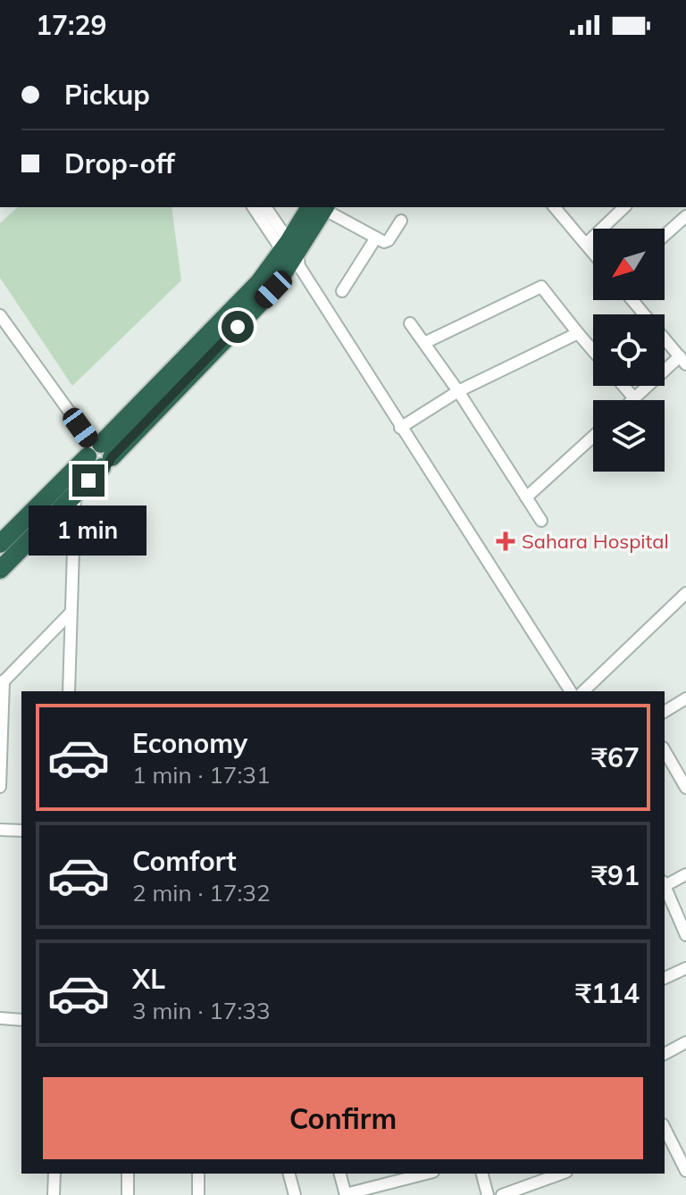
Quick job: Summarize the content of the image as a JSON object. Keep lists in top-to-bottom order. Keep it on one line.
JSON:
{"places":{"health":["Sahara Hospital"]},"north":"bottom left","page":{"status":"17:29","banner":["Pickup","Drop-off"],"bubble":"1 min","list":[{"name":"Economy","note":"1 min · 17:31","value":"₹67"},{"name":"Comfort","note":"2 min · 17:32","value":"₹91"},{"name":"XL","note":"3 min · 17:33","value":"₹114"}],"buttons":"Confirm"}}
